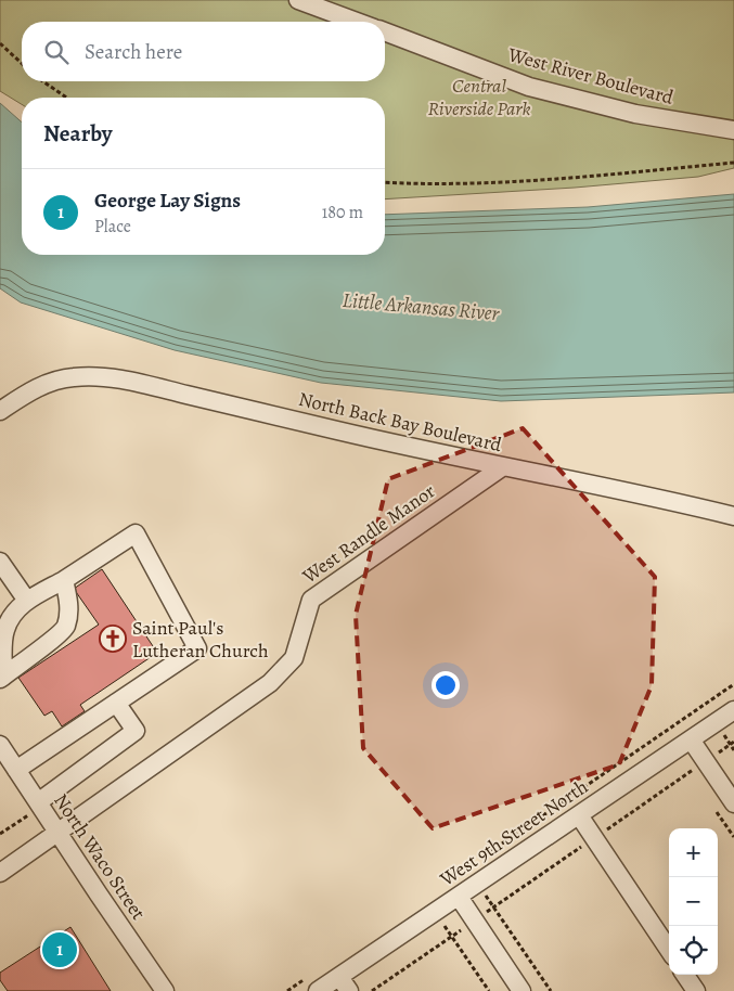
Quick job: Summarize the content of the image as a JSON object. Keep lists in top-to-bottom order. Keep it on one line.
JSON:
{"streets":{"street":["West River Boulevard","North Back Bay Boulevard","West Randle Manor","West 9th Street North","North Waco Street"]},"crossings":[["North Back Bay Boulevard","West Randle Manor"],["West Randle Manor","North Waco Street"]],"water":["Little Arkansas River"],"parks":["Central Riverside Park"],"places":{"church":["Saint Paul's Lutheran Church"]},"page":{"search":"Search here","heading":"Nearby","list":[{"mark":"1","name":"George Lay Signs","note":"Place","value":"180 m"}],"map_buttons":["+","−"],"pins":"1"}}
